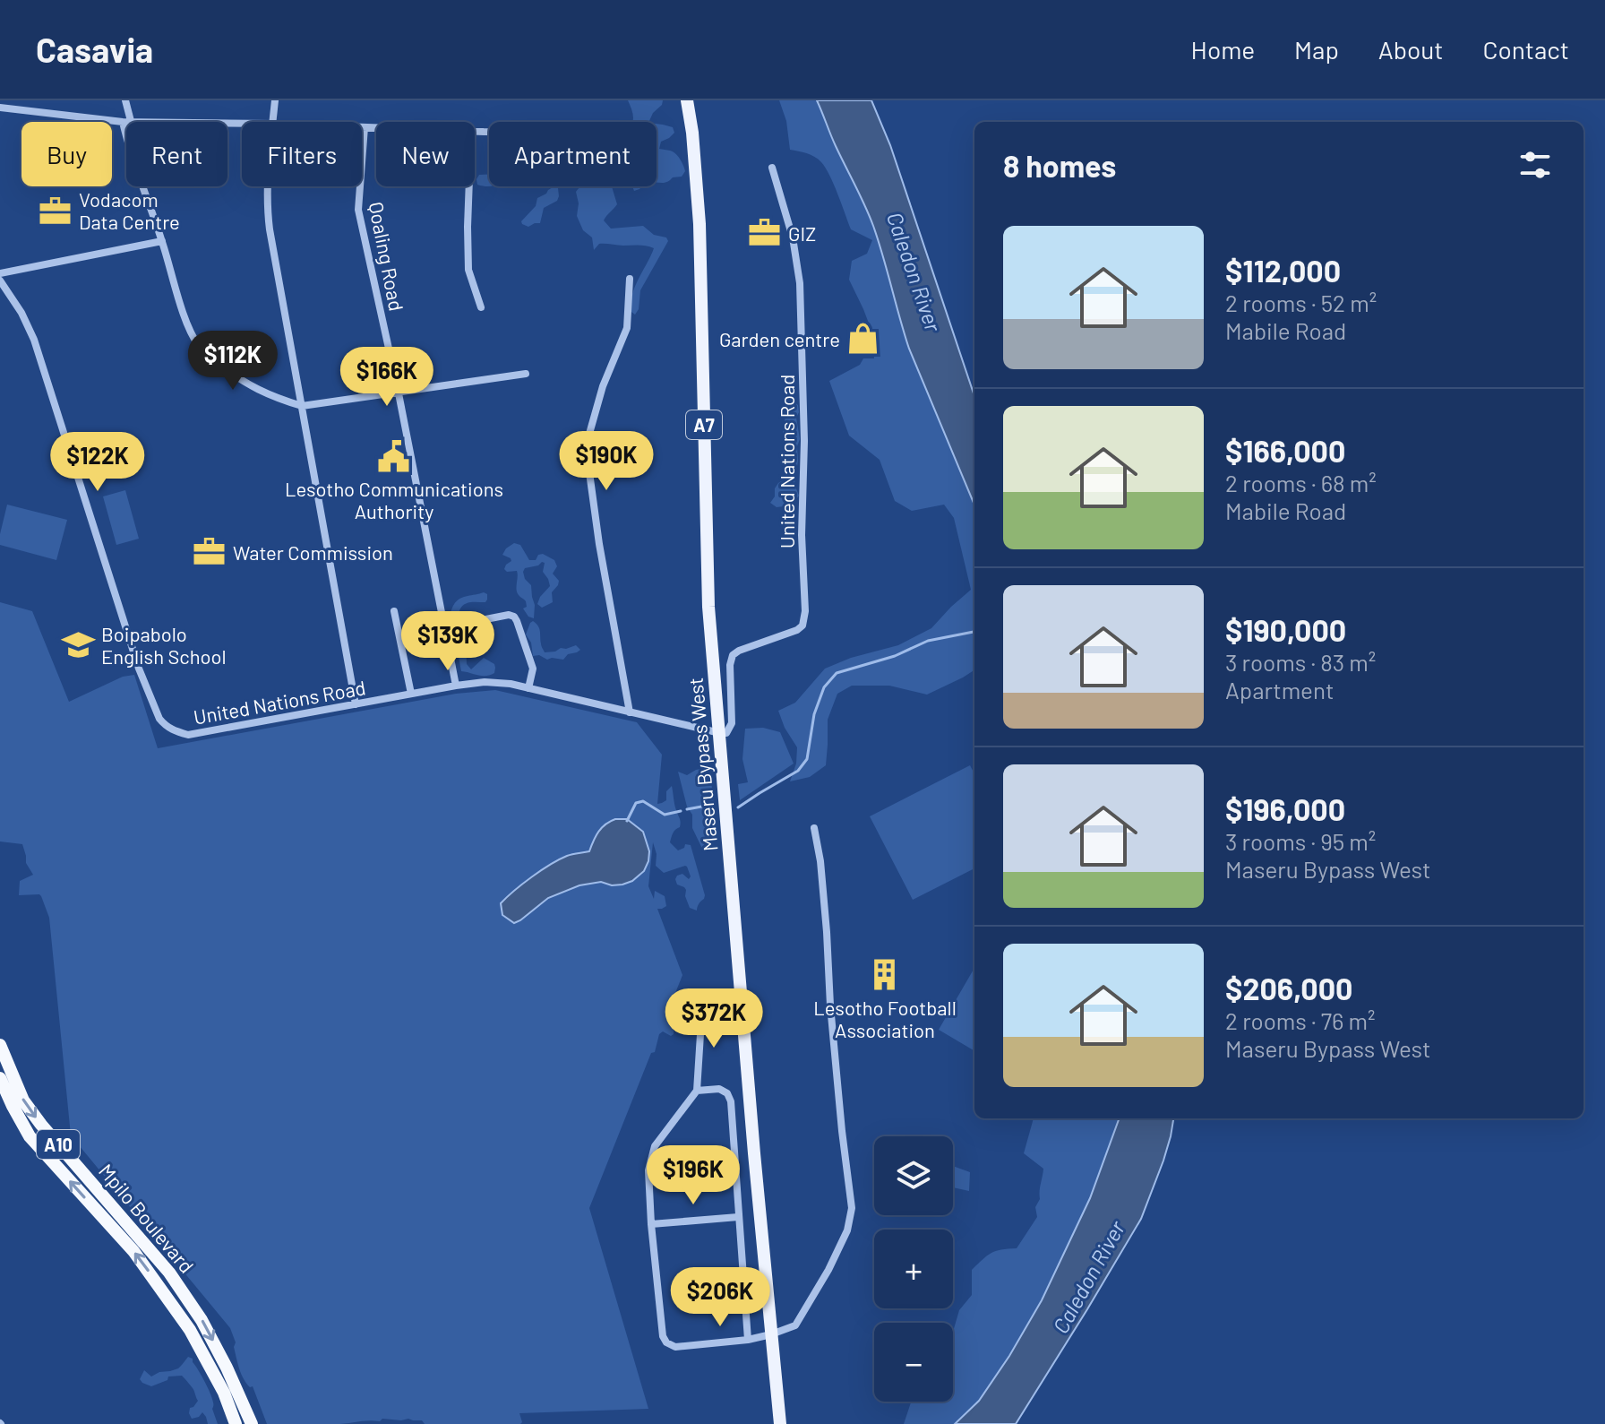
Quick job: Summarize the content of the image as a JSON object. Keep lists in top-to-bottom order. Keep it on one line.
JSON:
{"streets":{"highway":["A10","Mpilo Boulevard"],"main road":["A7","Maseru Bypass West"],"street":["Qoaling Road","United Nations Road"]},"crossings":[["Qoaling Road","United Nations Road"],["United Nations Road","Maseru Bypass West"]],"water":["Caledon River"],"places":{"office":["Vodacom Data Centre","GIZ","Water Commission"],"shop":["Garden centre"],"public building":["Lesotho Communications Authority"],"school or university":["Boipabolo English School"],"building":["Lesotho Football Association"]},"page":{"header":"Casavia","nav":["Home","Map","About","Contact"],"chip":["Buy","Rent","Filters","New","Apartment"],"heading":"8 homes","list":[{"name":"$112,000","note":"2 rooms · 52 m² · Mabile Road"},{"name":"$166,000","note":"2 rooms · 68 m² · Mabile Road"},{"name":"$190,000","note":"3 rooms · 83 m² · Apartment"},{"name":"$196,000","note":"3 rooms · 95 m² · Maseru Bypass West"},{"name":"$206,000","note":"2 rooms · 76 m² · Maseru Bypass West"}],"price":["$112K","$166K","$190K","$122K","$139K","$372K","$196K","$206K"],"map_buttons":["+","−"]}}
